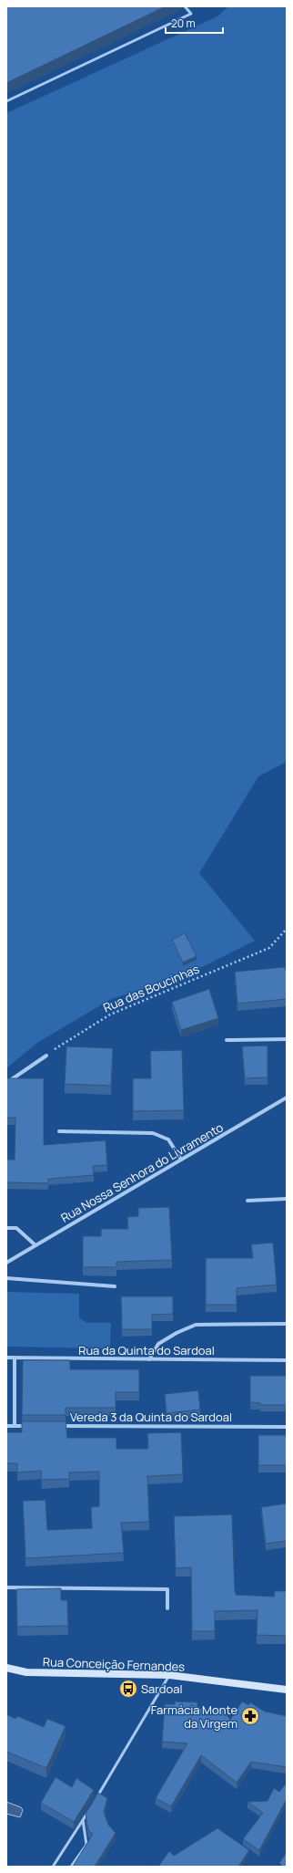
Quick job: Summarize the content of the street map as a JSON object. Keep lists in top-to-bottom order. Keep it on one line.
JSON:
{"streets":{"main road":["Rua Conceição Fernandes"],"street":["Rua Nossa Senhora do Livramento","Rua da Quinta do Sardoal","Vereda 3 da Quinta do Sardoal"],"path":["Rua das Boucinhas"]},"places":{"bus stop":["Sardoal"],"pharmacy":["Farmácia Monte da Virgem"]},"scale_bar":"20 m"}
